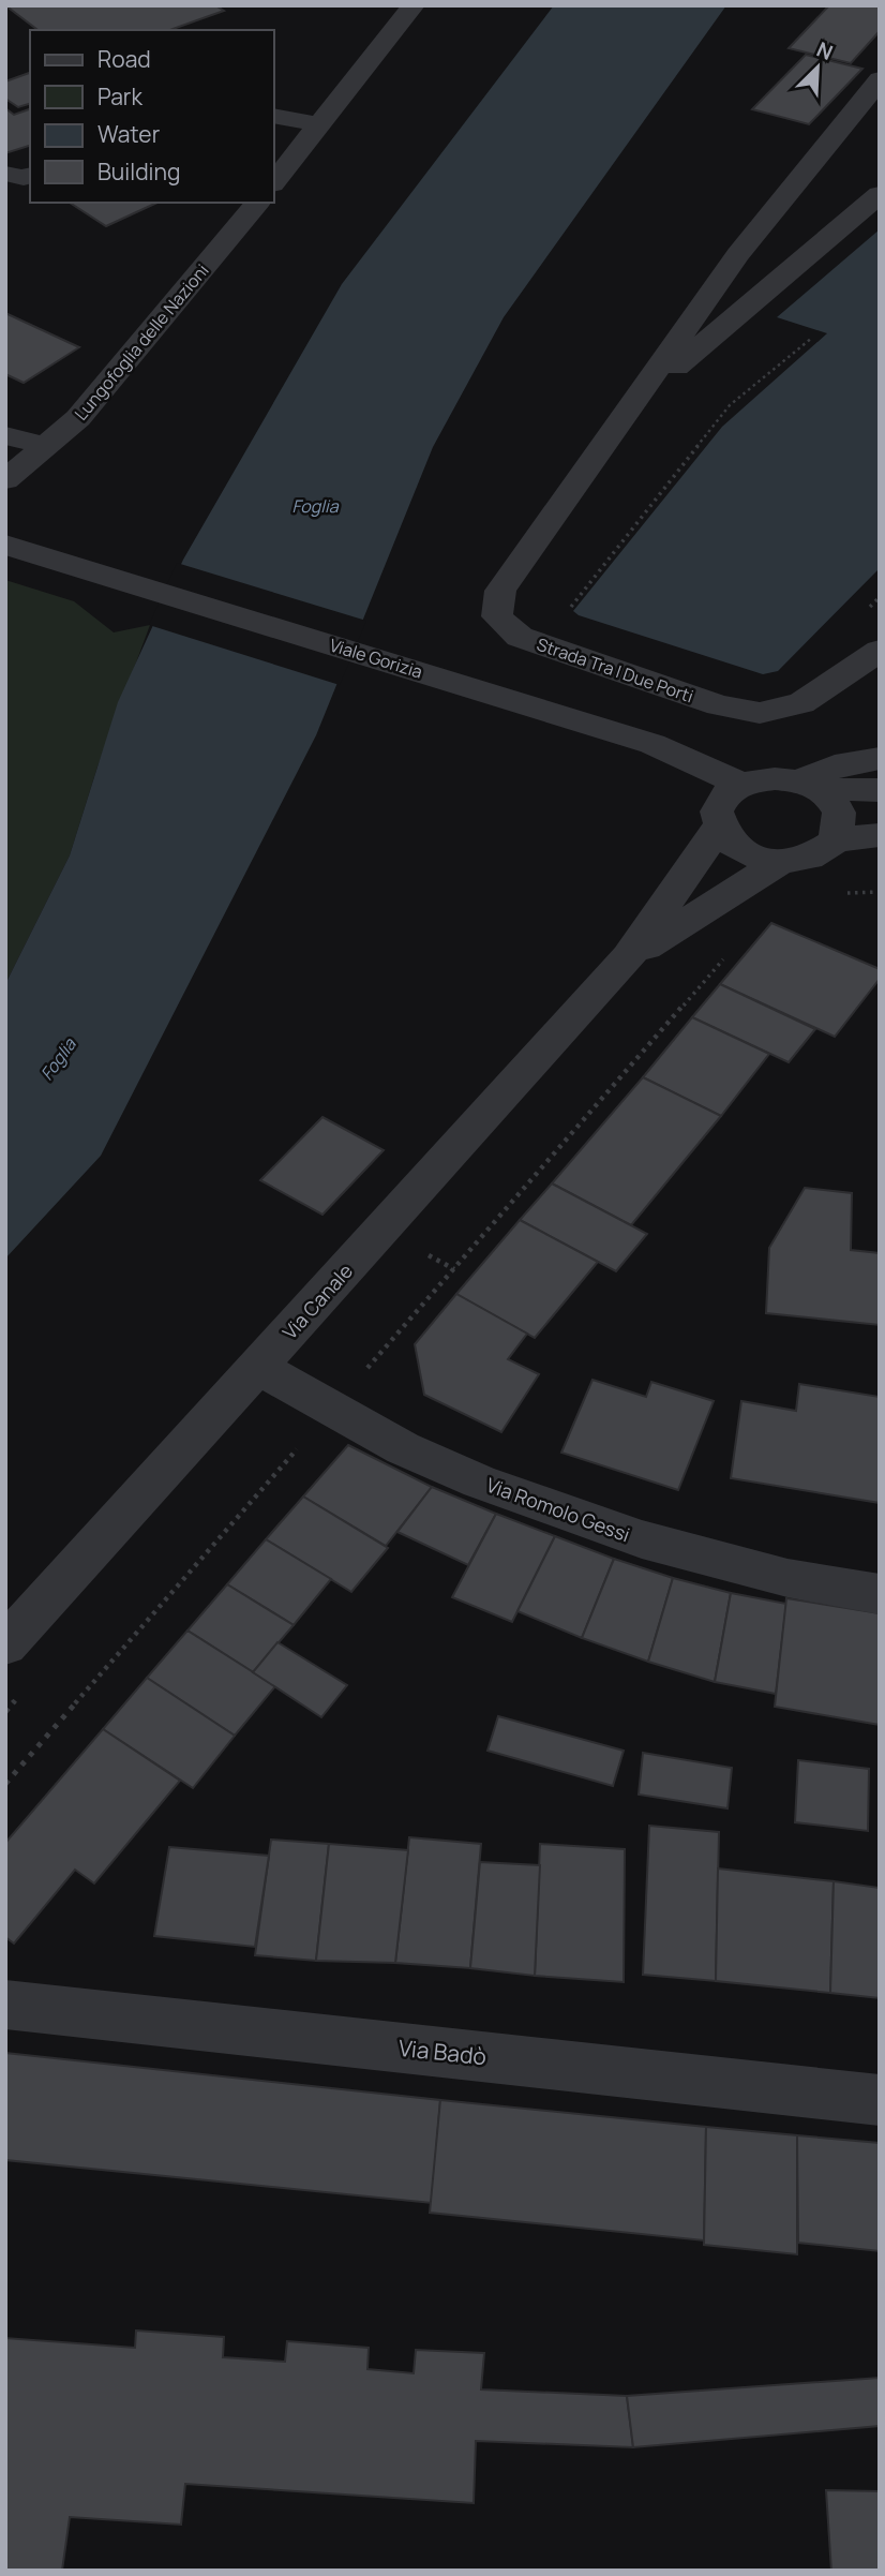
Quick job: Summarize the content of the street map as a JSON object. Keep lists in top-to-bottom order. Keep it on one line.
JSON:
{"streets":{"street":["Lungofoglia delle Nazioni","Viale Gorizia","Strada Tra I Due Porti","Via Canale","Via Romolo Gessi","Via Badò"]},"crossings":[["Viale Gorizia","Via Canale"],["Via Canale","Via Romolo Gessi"]],"water":["Foglia"],"legend":["Road","Park","Water","Building"],"north":"top right"}
